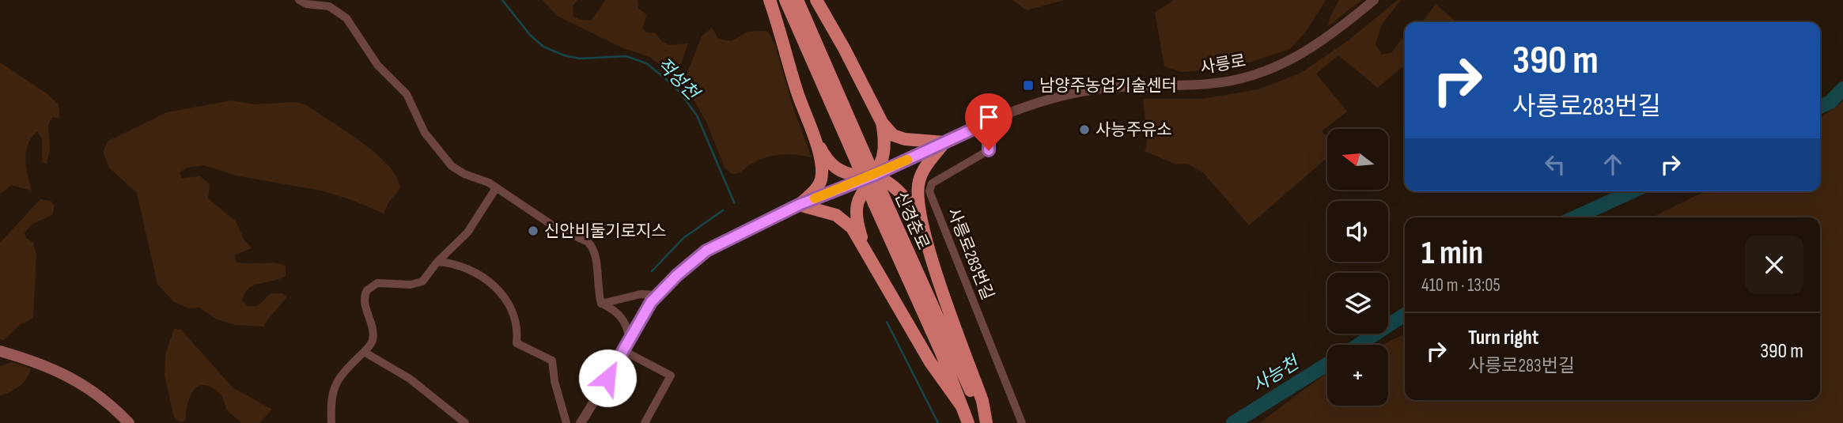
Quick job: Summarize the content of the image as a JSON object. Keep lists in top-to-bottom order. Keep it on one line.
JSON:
{"streets":{"highway":["신경춘로"],"street":["사릉로","사릉로283번길"]},"crossings":[["사릉로","사릉로283번길"]],"water":["적성천","사능천"],"places":{"transit":["남양주농업기술센터"],"other":["사능주유소","신안비둘기로지스"]},"north":"left","page":{"turn":["390 m","사릉로283번길"],"map_buttons":"+","heading":["1 min","410 m · 13:05"],"list":[{"name":"Turn right","note":"사릉로283번길","value":"390 m"}]}}
